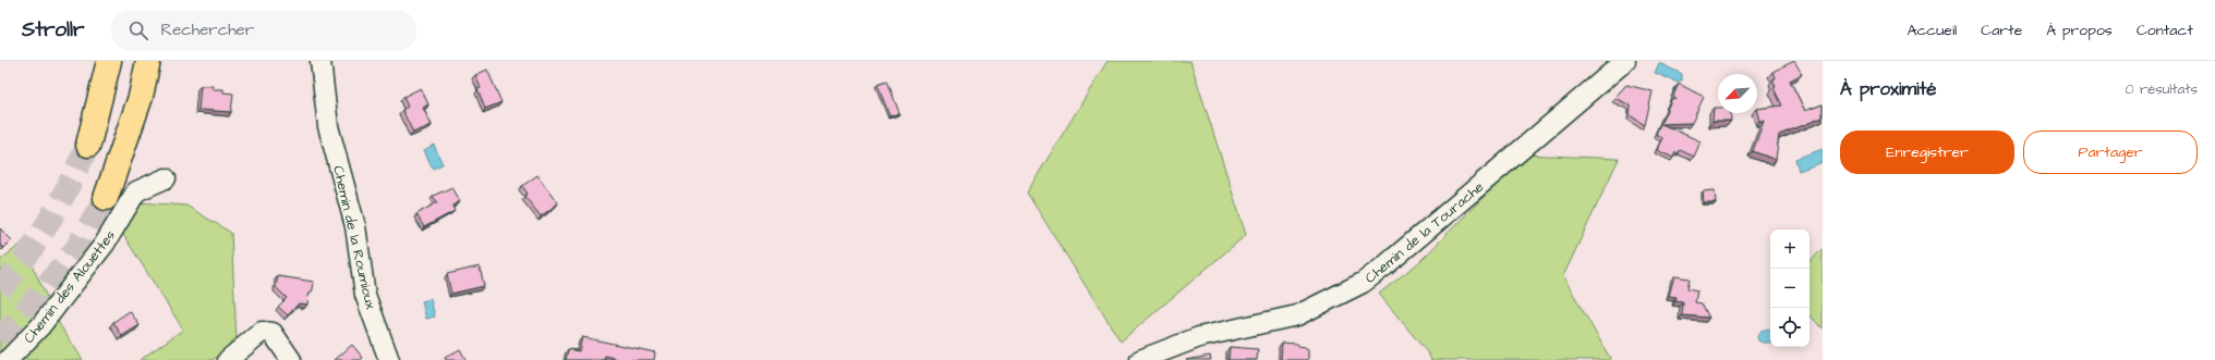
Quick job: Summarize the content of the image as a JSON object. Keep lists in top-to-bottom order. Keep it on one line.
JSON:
{"streets":{"street":["Chemin de la Tourache","Chemin de la Roumioux","Chemin des Alouettes"]},"north":"bottom left","page":{"header":"Strollr","search":"Rechercher","nav":["Accueil","Carte","À propos","Contact"],"heading":["À proximité","0 résultats"],"buttons":["Enregistrer","Partager"],"map_buttons":["+","−"]}}
